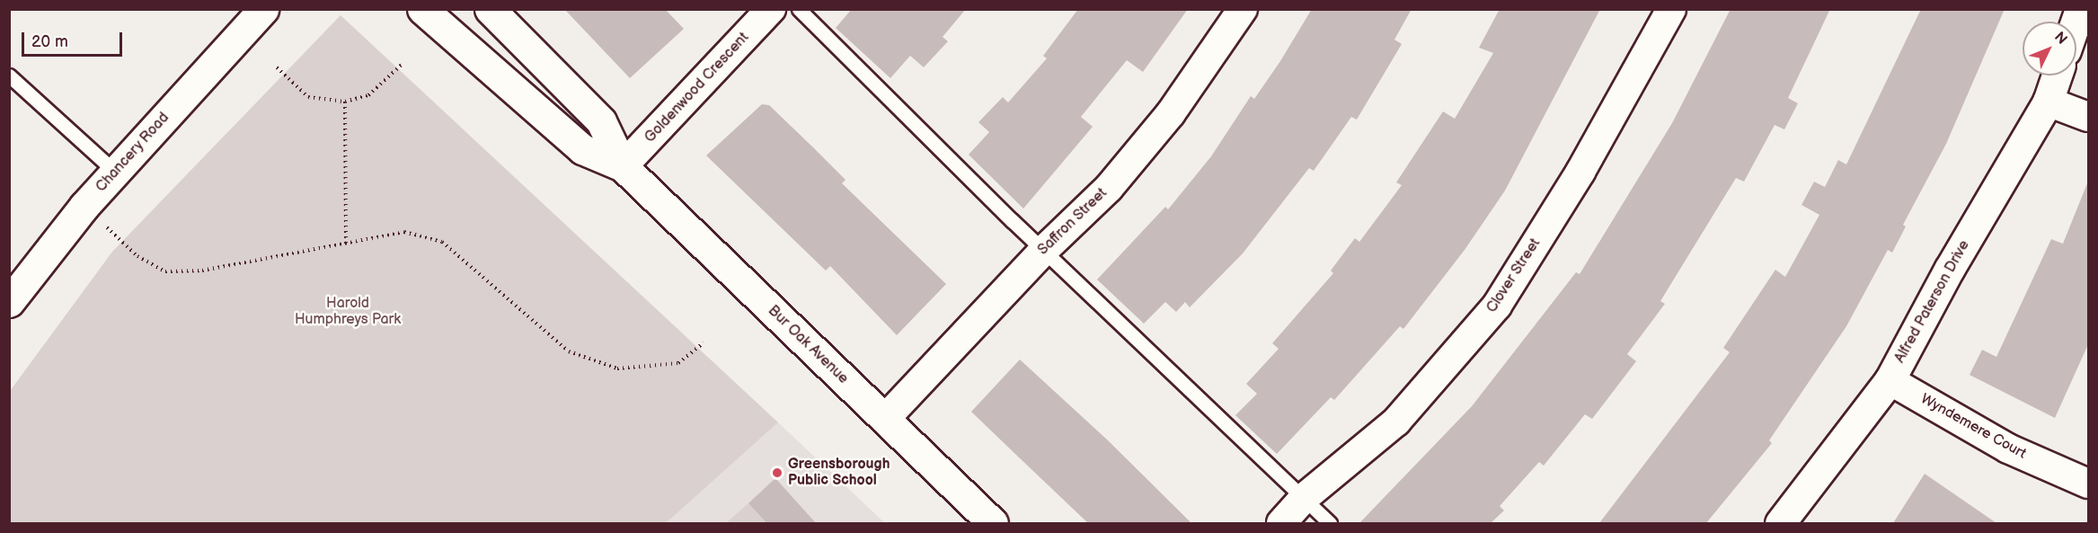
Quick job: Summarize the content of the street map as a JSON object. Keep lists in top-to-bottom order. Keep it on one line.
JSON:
{"streets":{"street":["Goldenwood Crescent","Chancery Road","Saffron Street","Clover Street","Alfred Paterson Drive","Bur Oak Avenue","Wyndemere Court"]},"crossings":[["Goldenwood Crescent","Bur Oak Avenue"],["Saffron Street","Bur Oak Avenue"],["Alfred Paterson Drive","Wyndemere Court"]],"parks":["Harold Humphreys Park"],"places":["Greensborough Public School"],"scale_bar":"20 m","north":"top right"}
